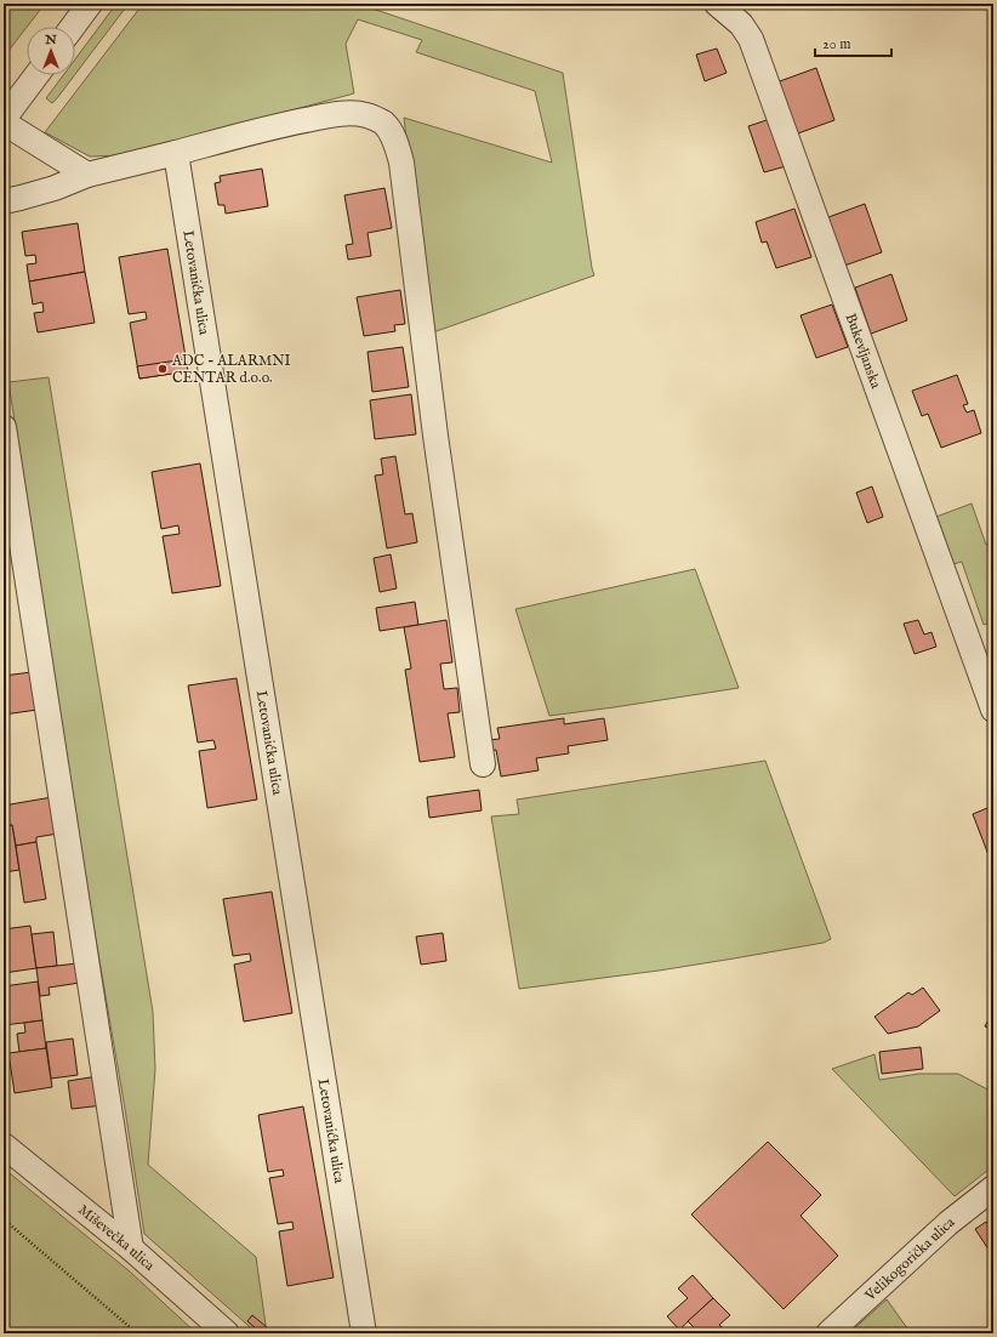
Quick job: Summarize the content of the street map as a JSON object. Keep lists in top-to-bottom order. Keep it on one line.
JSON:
{"streets":{"street":["Letovanićka ulica","Bukevljanska","Miševečka ulica","Velikogorička ulica"]},"places":["ADC - ALARMNI CENTAR d.o.o."],"scale_bar":"20 m","north":"top"}
